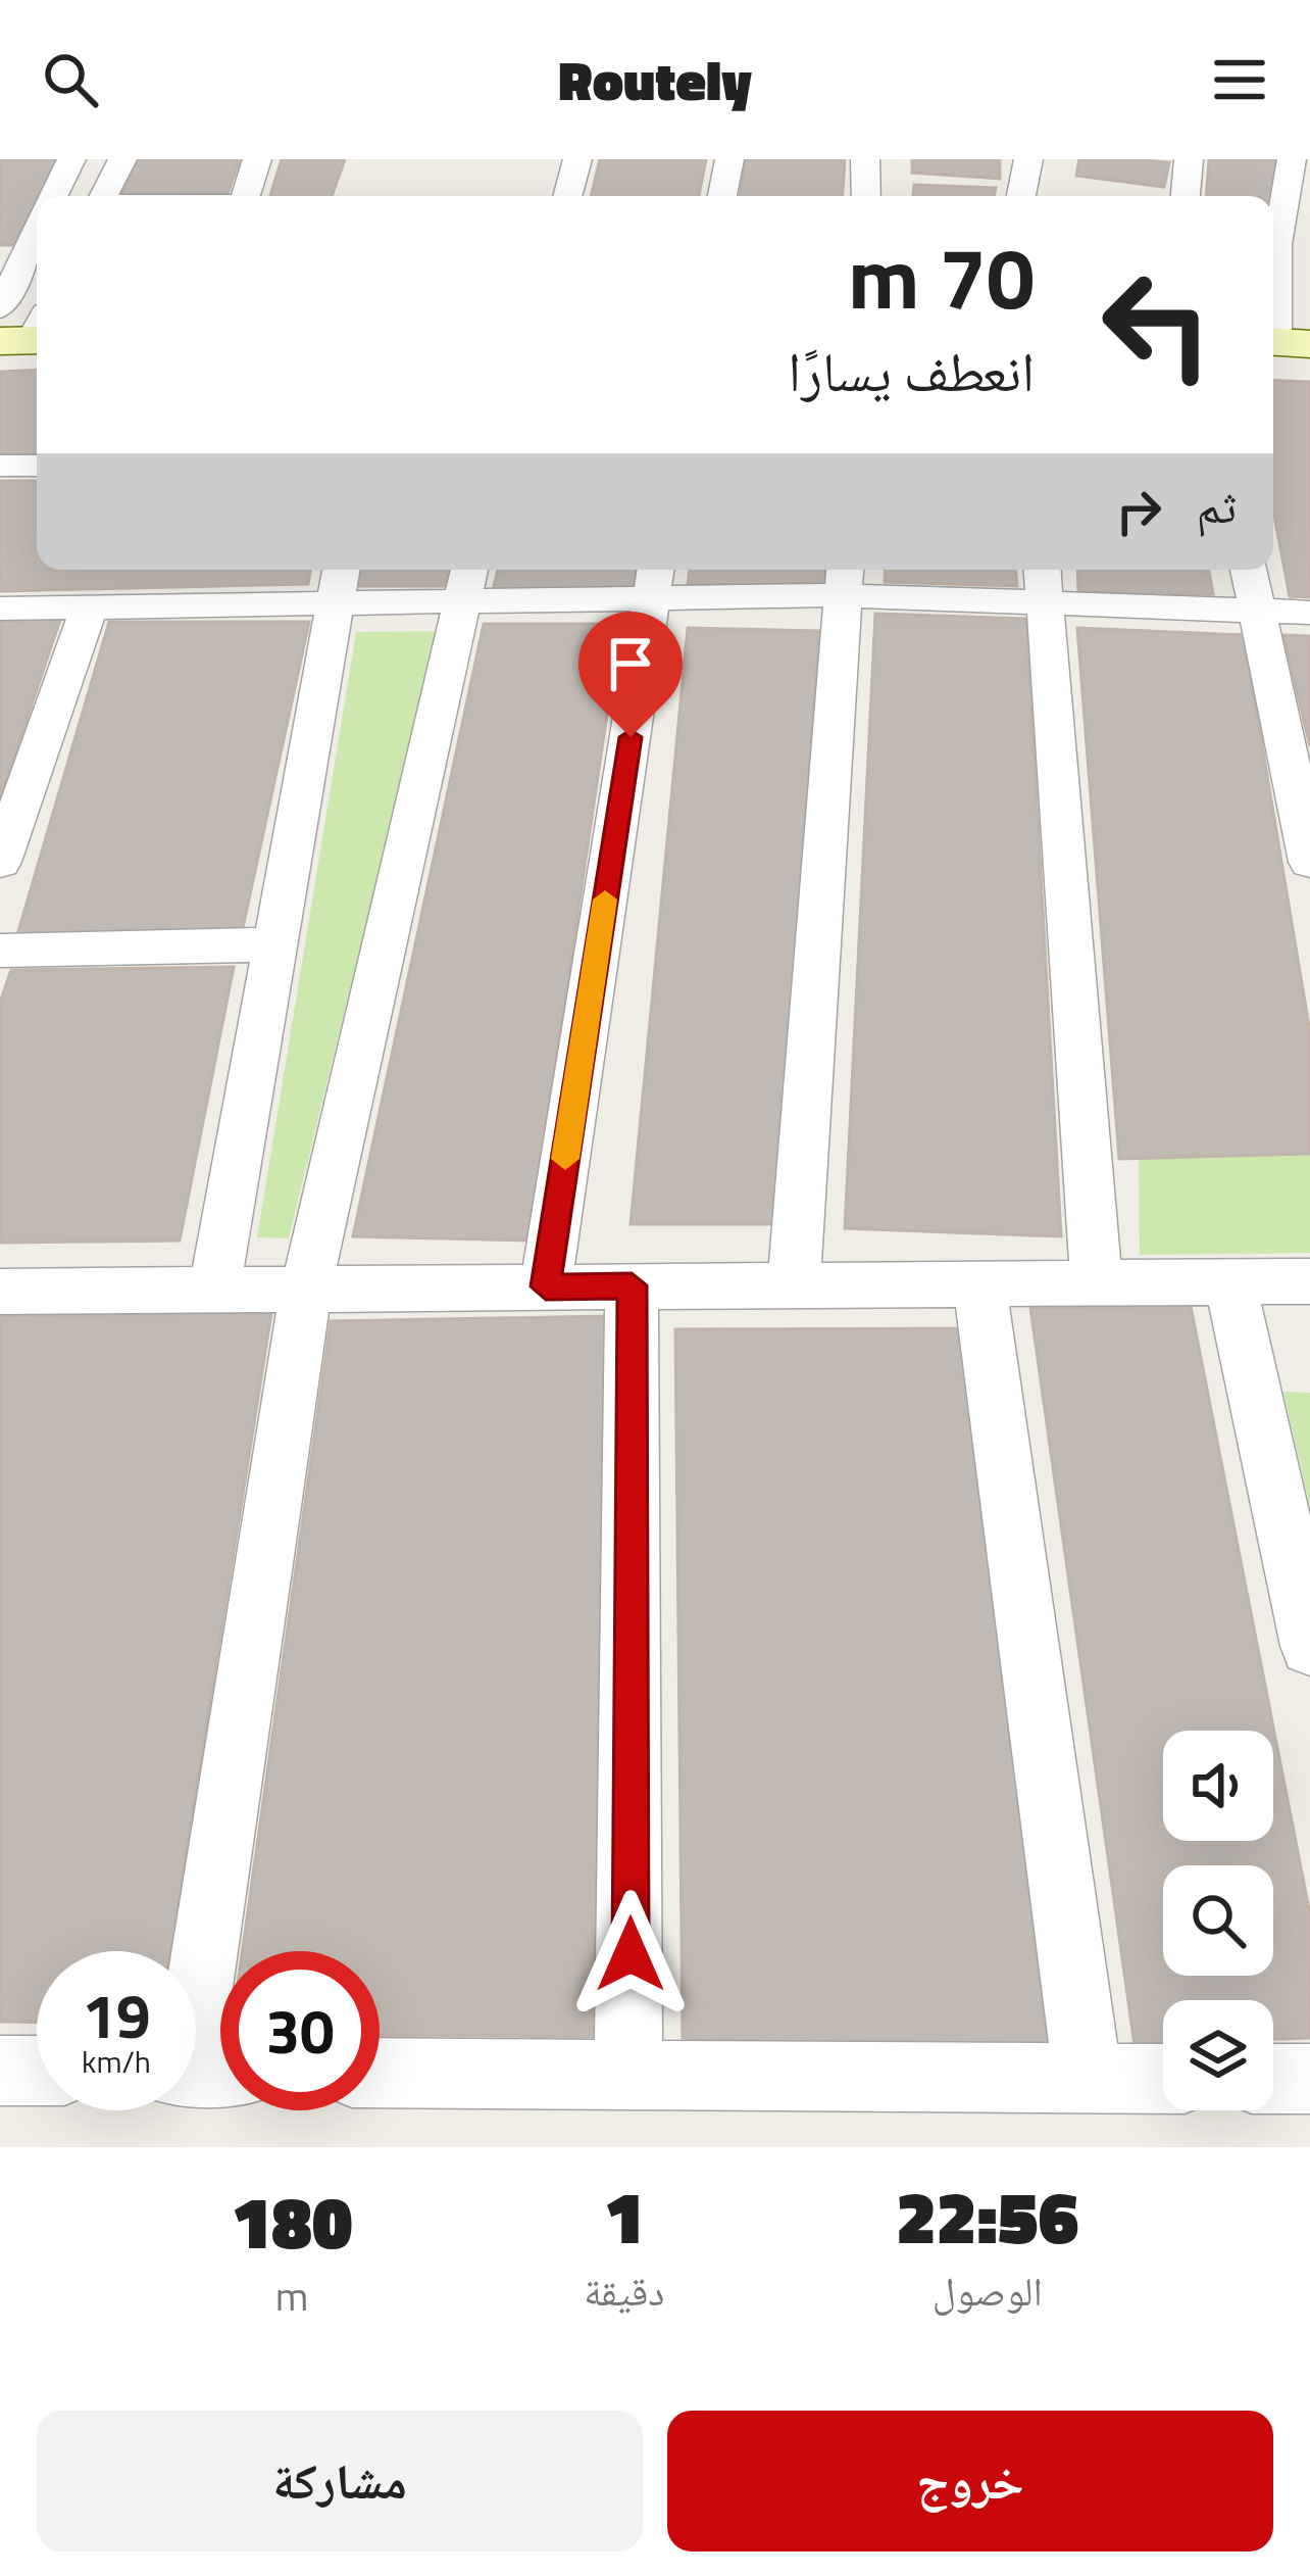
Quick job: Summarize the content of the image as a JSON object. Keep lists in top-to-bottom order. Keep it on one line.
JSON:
{"page":{"header":"Routely","turn":["70 m","انعطف يسارًا"],"then":"ثم","speed":"19 km/h","limit":"30","eta":["22:56","الوصول","1","دقيقة","180","m"],"buttons":["خروج","مشاركة"]}}
